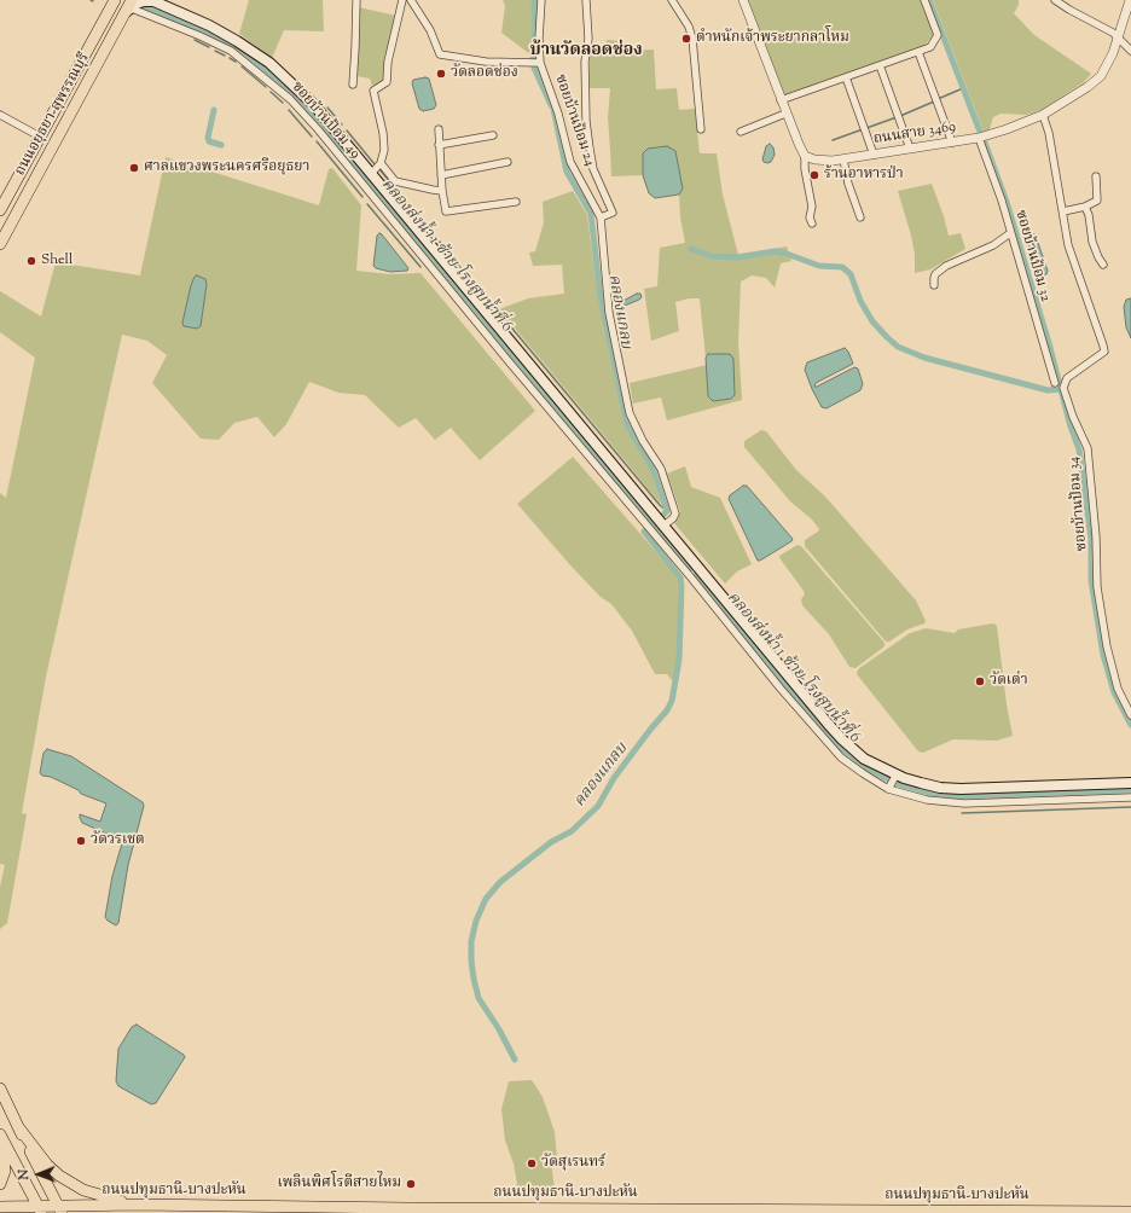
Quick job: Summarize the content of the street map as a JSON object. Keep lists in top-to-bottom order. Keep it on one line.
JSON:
{"streets":{"main road":["ถนนอยุธยา-สุพรรณบุรี","ถนนปทุมธานี-บางปะหัน"],"street":["ซอยบ้านป้อม 49","ซอยบ้านป้อม 24","ถนนสาย 3469","ซอยบ้านป้อม 32","ซอยบ้านป้อม 34"]},"crossings":[["ถนนสาย 3469","ซอยบ้านป้อม 32"],["ถนนสาย 3469","ซอยบ้านป้อม 34"]],"districts":["บ้านวัดลอดช่อง"],"water":["คลองส่งน้ำ 1 ซ้าย-โรงสูบน้ำที่ 6","คลองแกลบ"],"places":["ตำหนักเจ้าพระยากลาโหม","วัดลอดช่อง","ศาลแขวงพระนครศรีอยุธยา","ร้านอาหารป่า","Shell","วัดเต่า","วัดวรเชต","วัดสุเรนทร์","เพลินพิศโรตีสายไหม"],"north":"left"}
